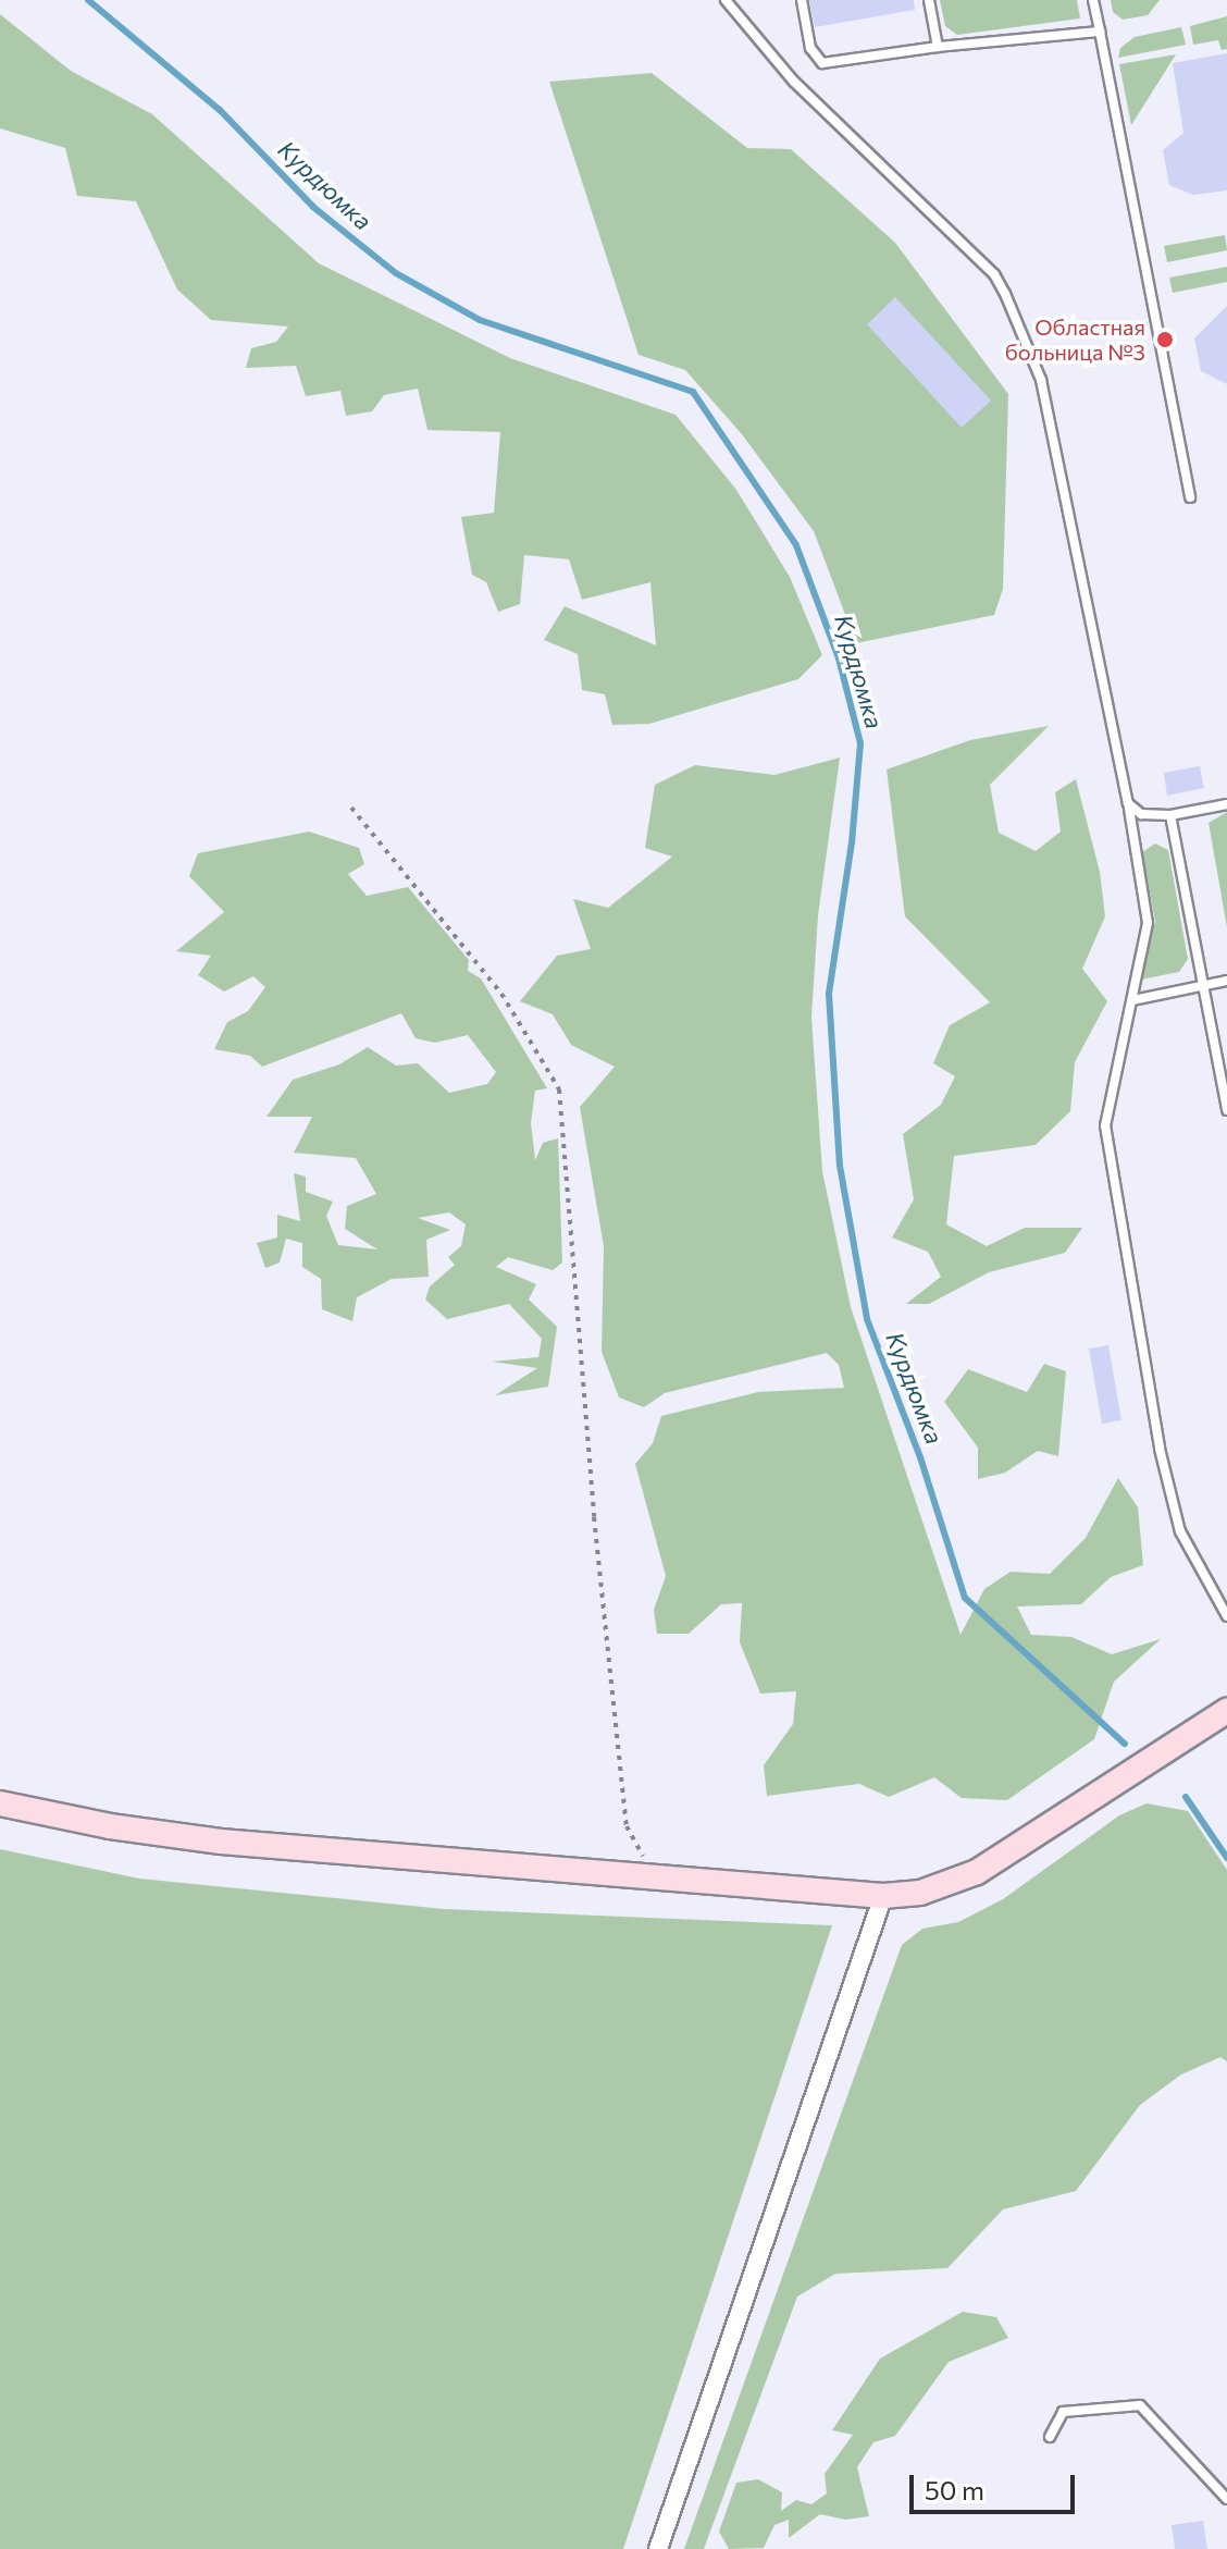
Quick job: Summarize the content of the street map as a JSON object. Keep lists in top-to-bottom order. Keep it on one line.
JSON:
{"water":["Курдюмка"],"places":["Областная больница №3"],"scale_bar":"50 m"}
